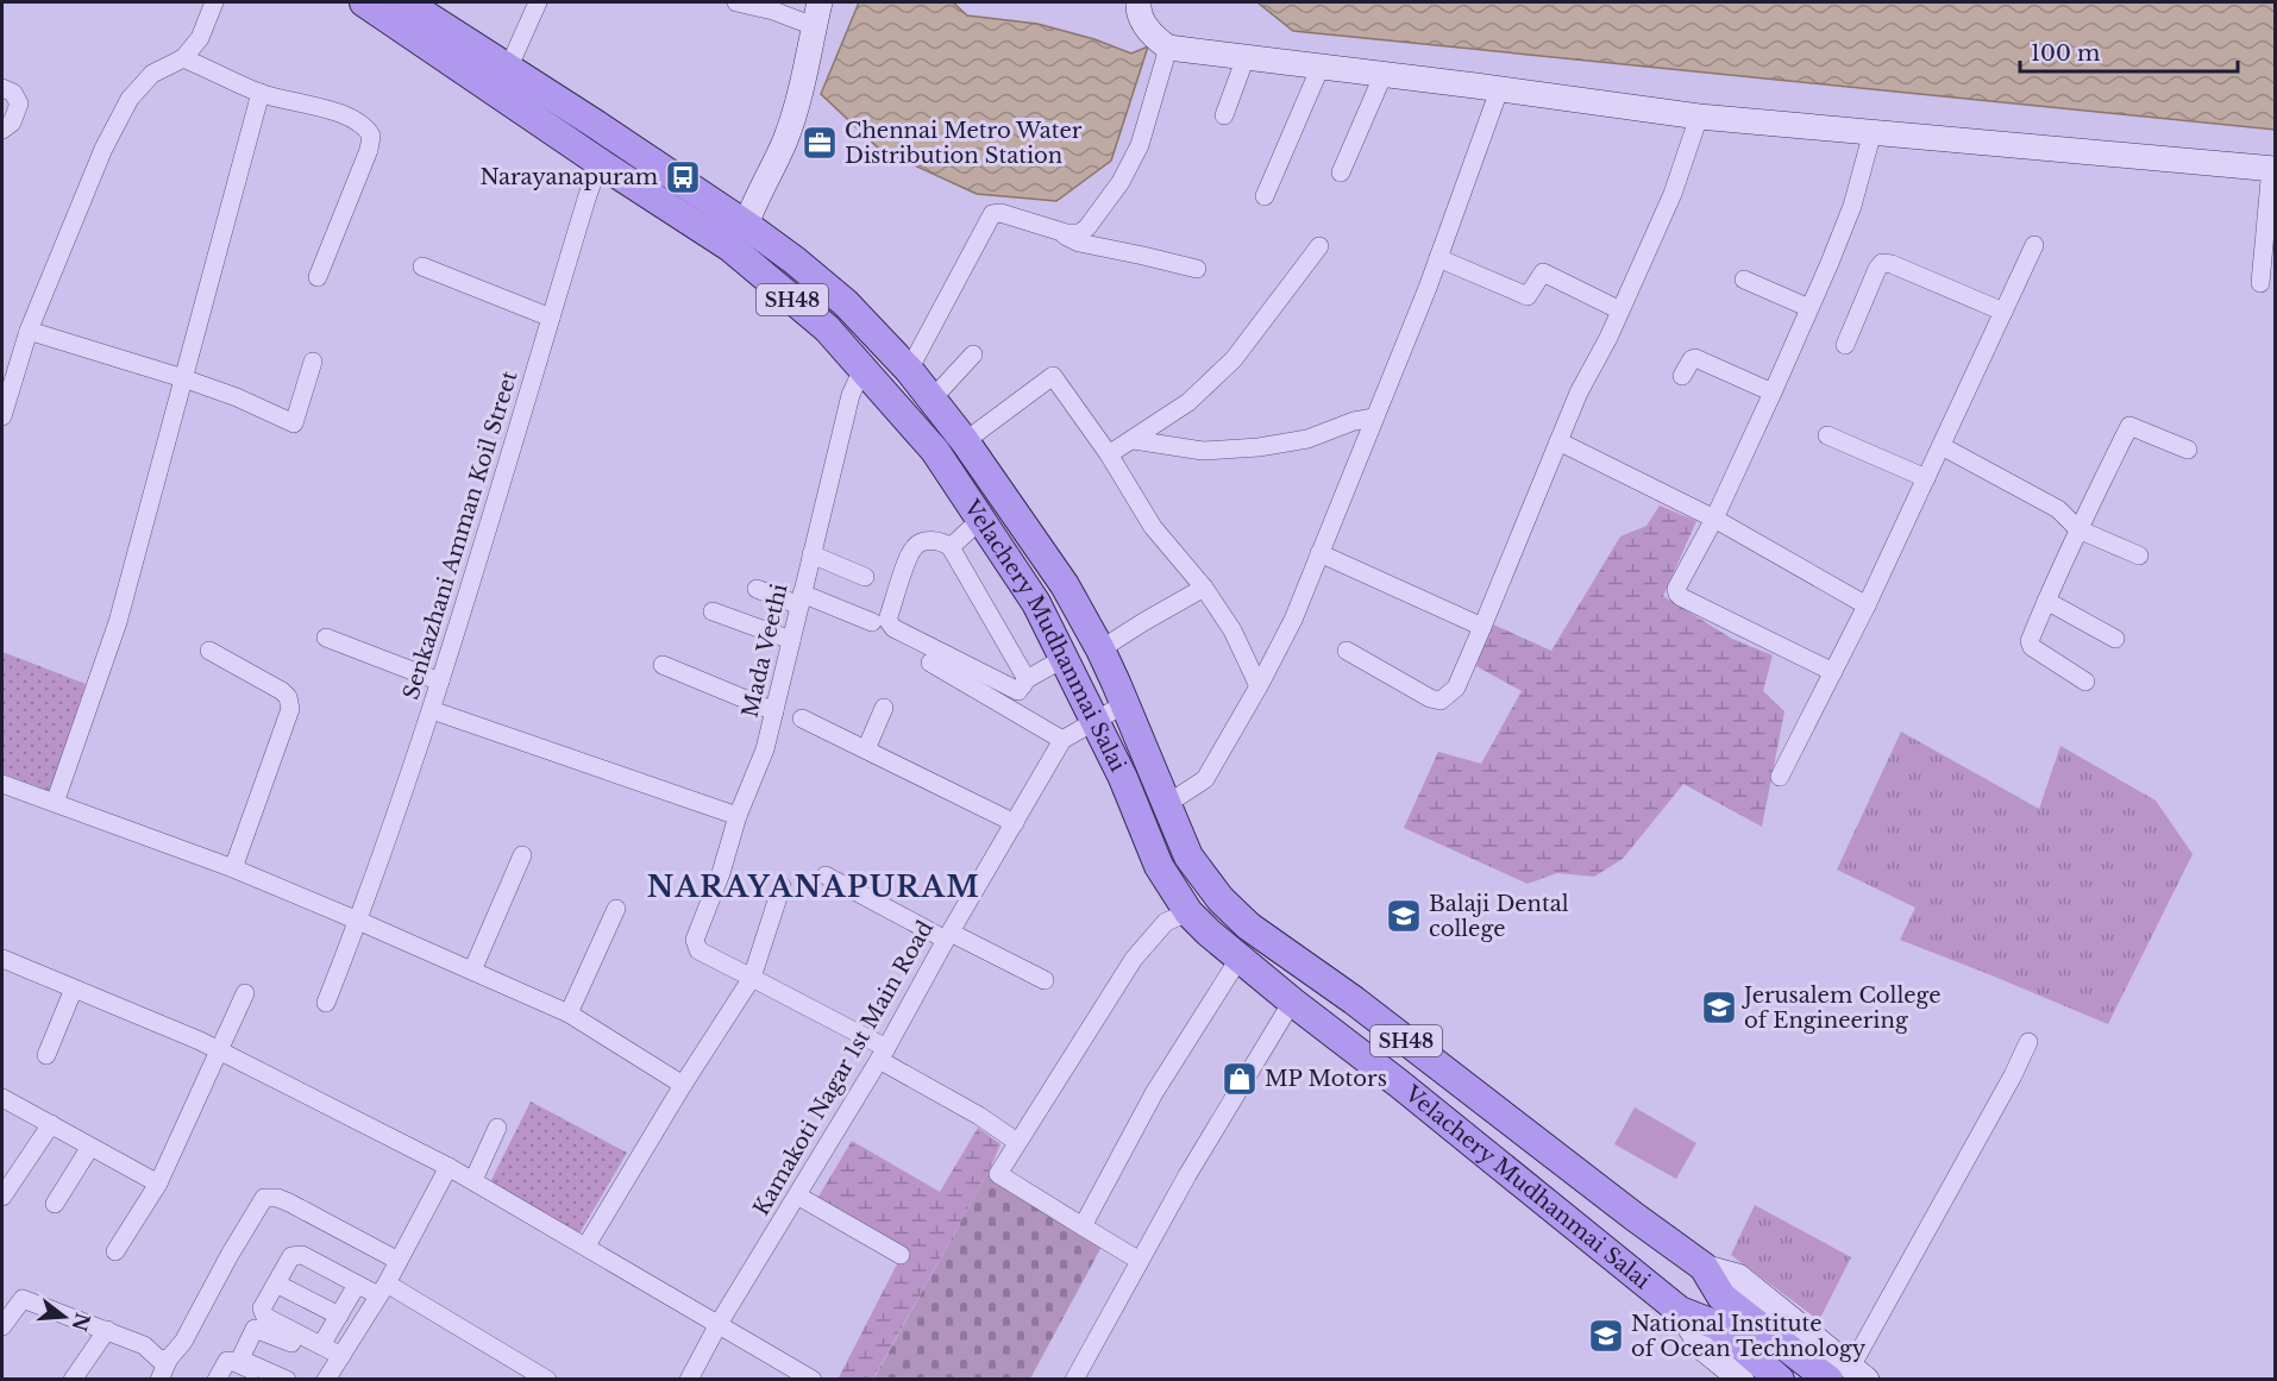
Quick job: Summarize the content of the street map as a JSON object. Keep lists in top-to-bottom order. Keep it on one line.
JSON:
{"streets":{"main road":["SH48","Velachery Mudhanmai Salai"],"street":["Senkazhani Amman Koil Street","Mada Veethi","Kamakoti Nagar 1st Main Road"]},"crossings":[["SH48","Velachery Mudhanmai Salai"],["Senkazhani Amman Koil Street","Velachery Mudhanmai Salai"],["Velachery Mudhanmai Salai","Mada Veethi"],["Velachery Mudhanmai Salai","Kamakoti Nagar 1st Main Road"]],"districts":["NARAYANAPURAM"],"places":{"office":["Chennai Metro Water Distribution Station"],"bus stop":["Narayanapuram"],"school or university":["Balaji Dental college","Jerusalem College of Engineering","National Institute of Ocean Technology"],"shop":["MP Motors"]},"scale_bar":"100 m","north":"right"}
